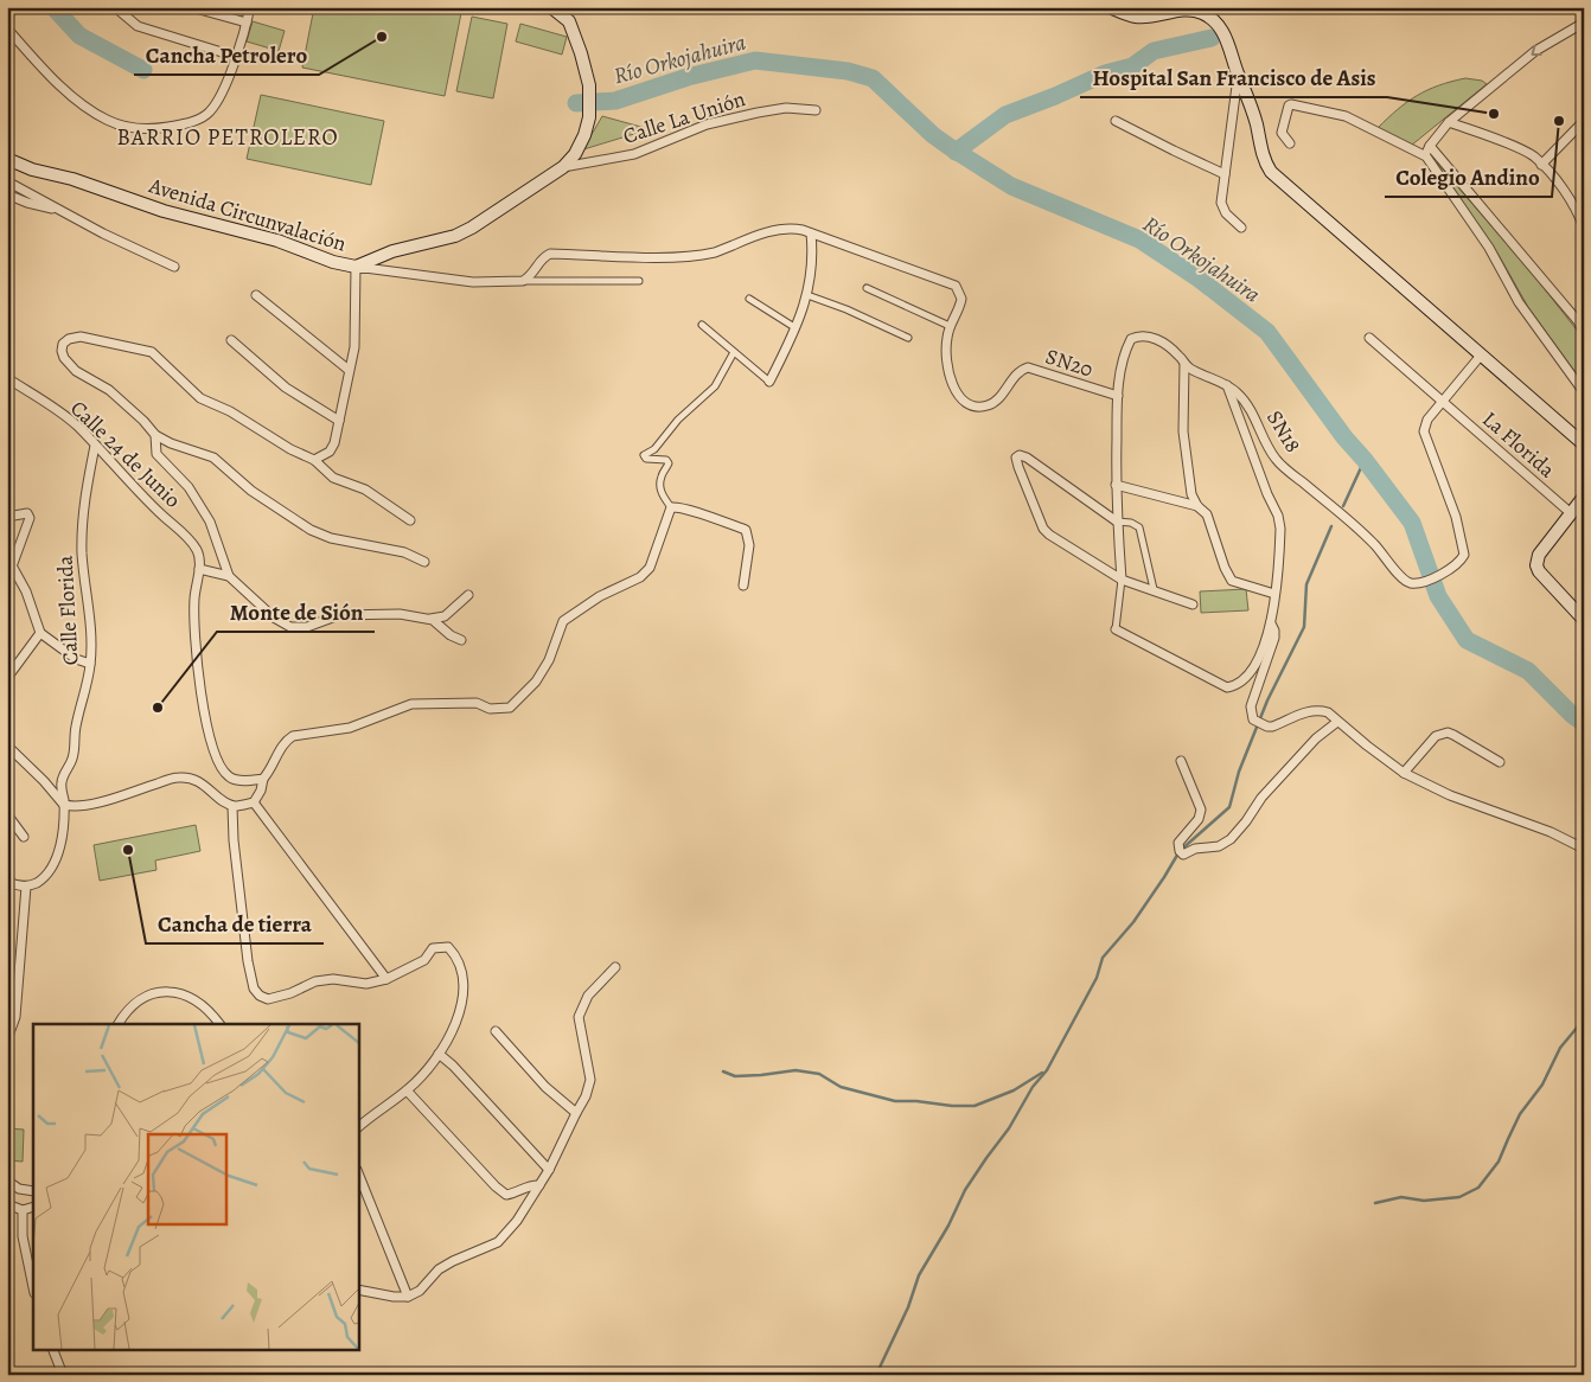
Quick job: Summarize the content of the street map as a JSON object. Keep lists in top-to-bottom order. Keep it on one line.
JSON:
{"streets":{"main road":["Avenida Circunvalación"],"street":["Calle La Unión","SN20","SN18","La Florida","Calle 24 de Junio","Calle Florida"]},"crossings":[["Calle La Unión","Avenida Circunvalación"],["SN20","SN18"],["SN18","La Florida"],["Calle 24 de Junio","Calle Florida"]],"districts":["BARRIO PETROLERO"],"water":["Río Orkojahuira"],"places":["Cancha Petrolero","Hospital San Francisco de Asis","Colegio Andino","Monte de Sión","Cancha de tierra"]}
